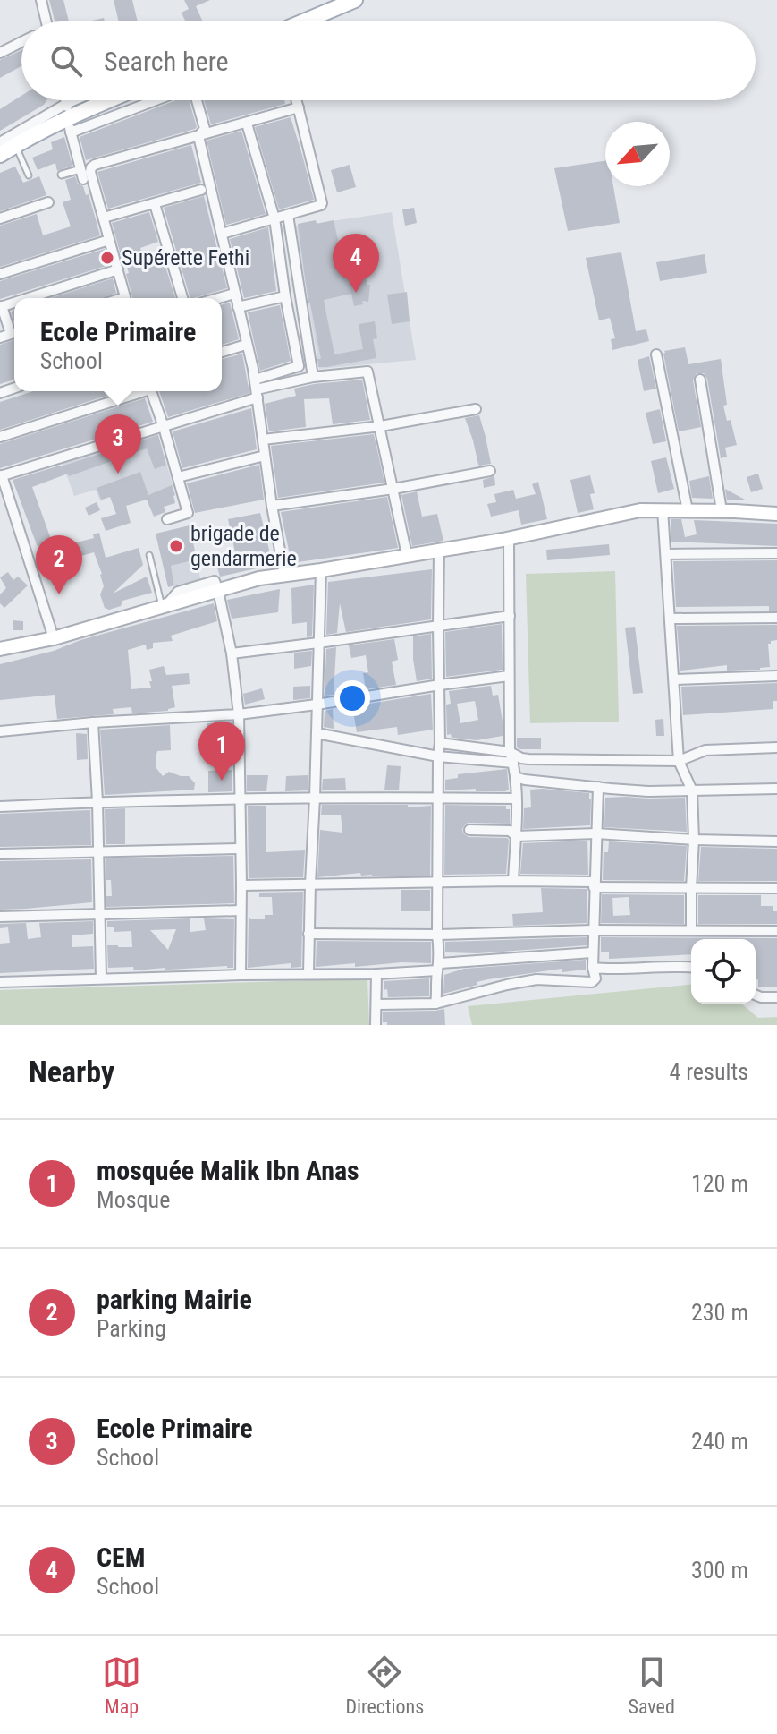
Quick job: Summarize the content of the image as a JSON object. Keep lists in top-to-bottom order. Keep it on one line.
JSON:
{"places":["Supérette Fethi","brigade de gendarmerie"],"north":"bottom left","page":{"search":"Search here","pins":["4","3","2","1"],"popup":["Ecole Primaire","School"],"heading":["Nearby","4 results"],"list":[{"mark":"1","name":"mosquée Malik Ibn Anas","note":"Mosque","value":"120 m"},{"mark":"2","name":"parking Mairie","note":"Parking","value":"230 m"},{"mark":"3","name":"Ecole Primaire","note":"School","value":"240 m"},{"mark":"4","name":"CEM","note":"School","value":"300 m"}],"nav":["Map","Directions","Saved"]}}
